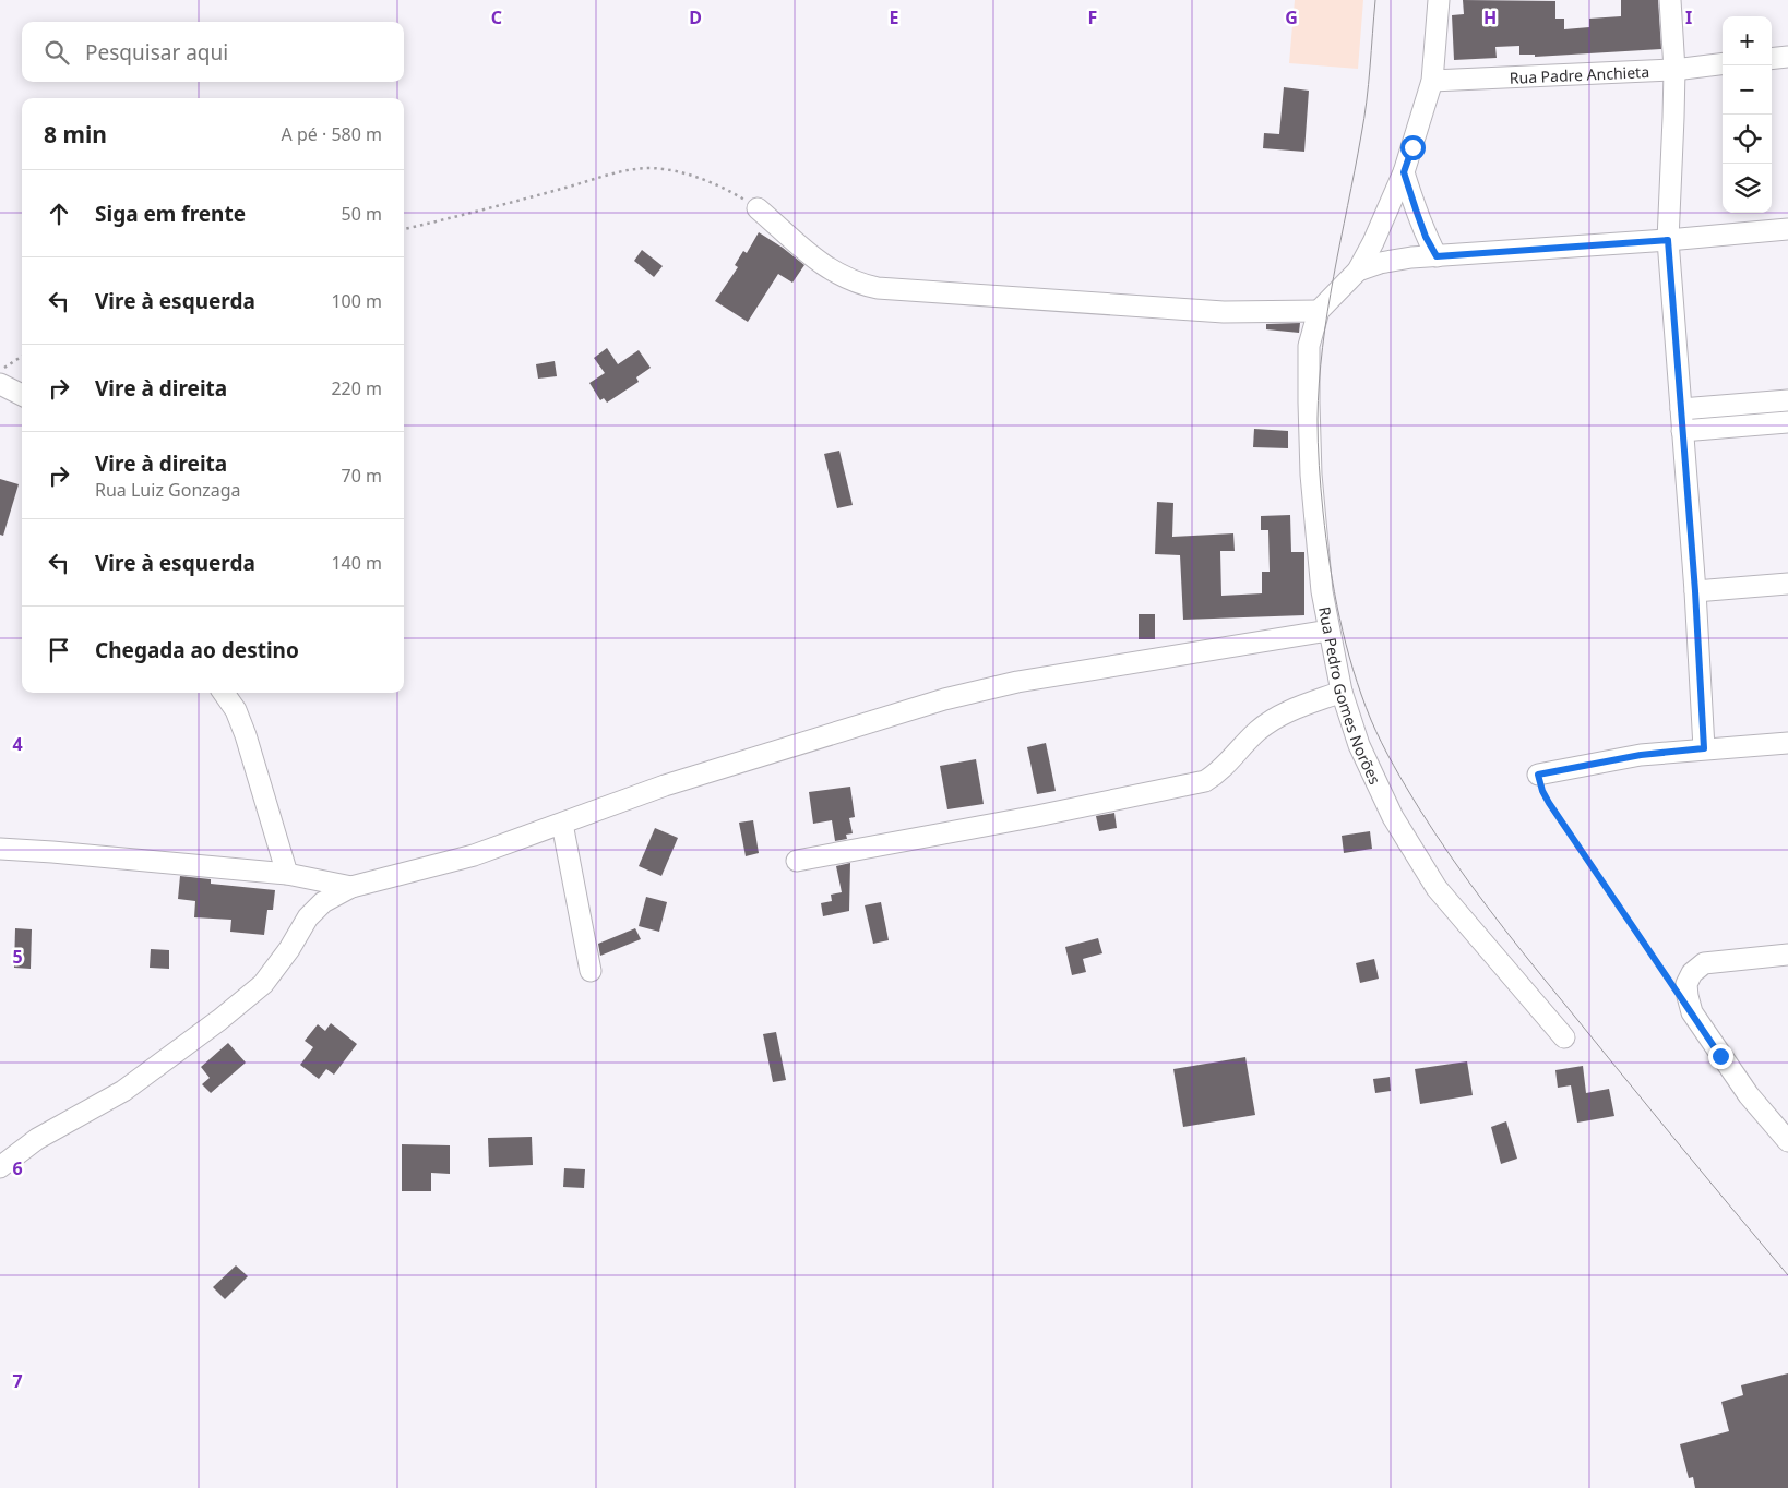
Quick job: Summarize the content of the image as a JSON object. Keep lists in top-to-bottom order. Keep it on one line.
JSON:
{"streets":{"street":["Rua Padre Anchieta","Rua Pedro Gomes Norões"]},"page":{"map_buttons":["+","−"],"search":"Pesquisar aqui","heading":["8 min","A pé · 580 m"],"list":[["Siga em frente","50 m"],["Vire à esquerda","100 m"],["Vire à direita","220 m"],["Vire à direita","Rua Luiz Gonzaga","70 m"],["Vire à esquerda","140 m"],"Chegada ao destino"]},"grid":{"columns":["C","D","E","F","G","H","I"],"rows":["4","5","6","7"]}}
